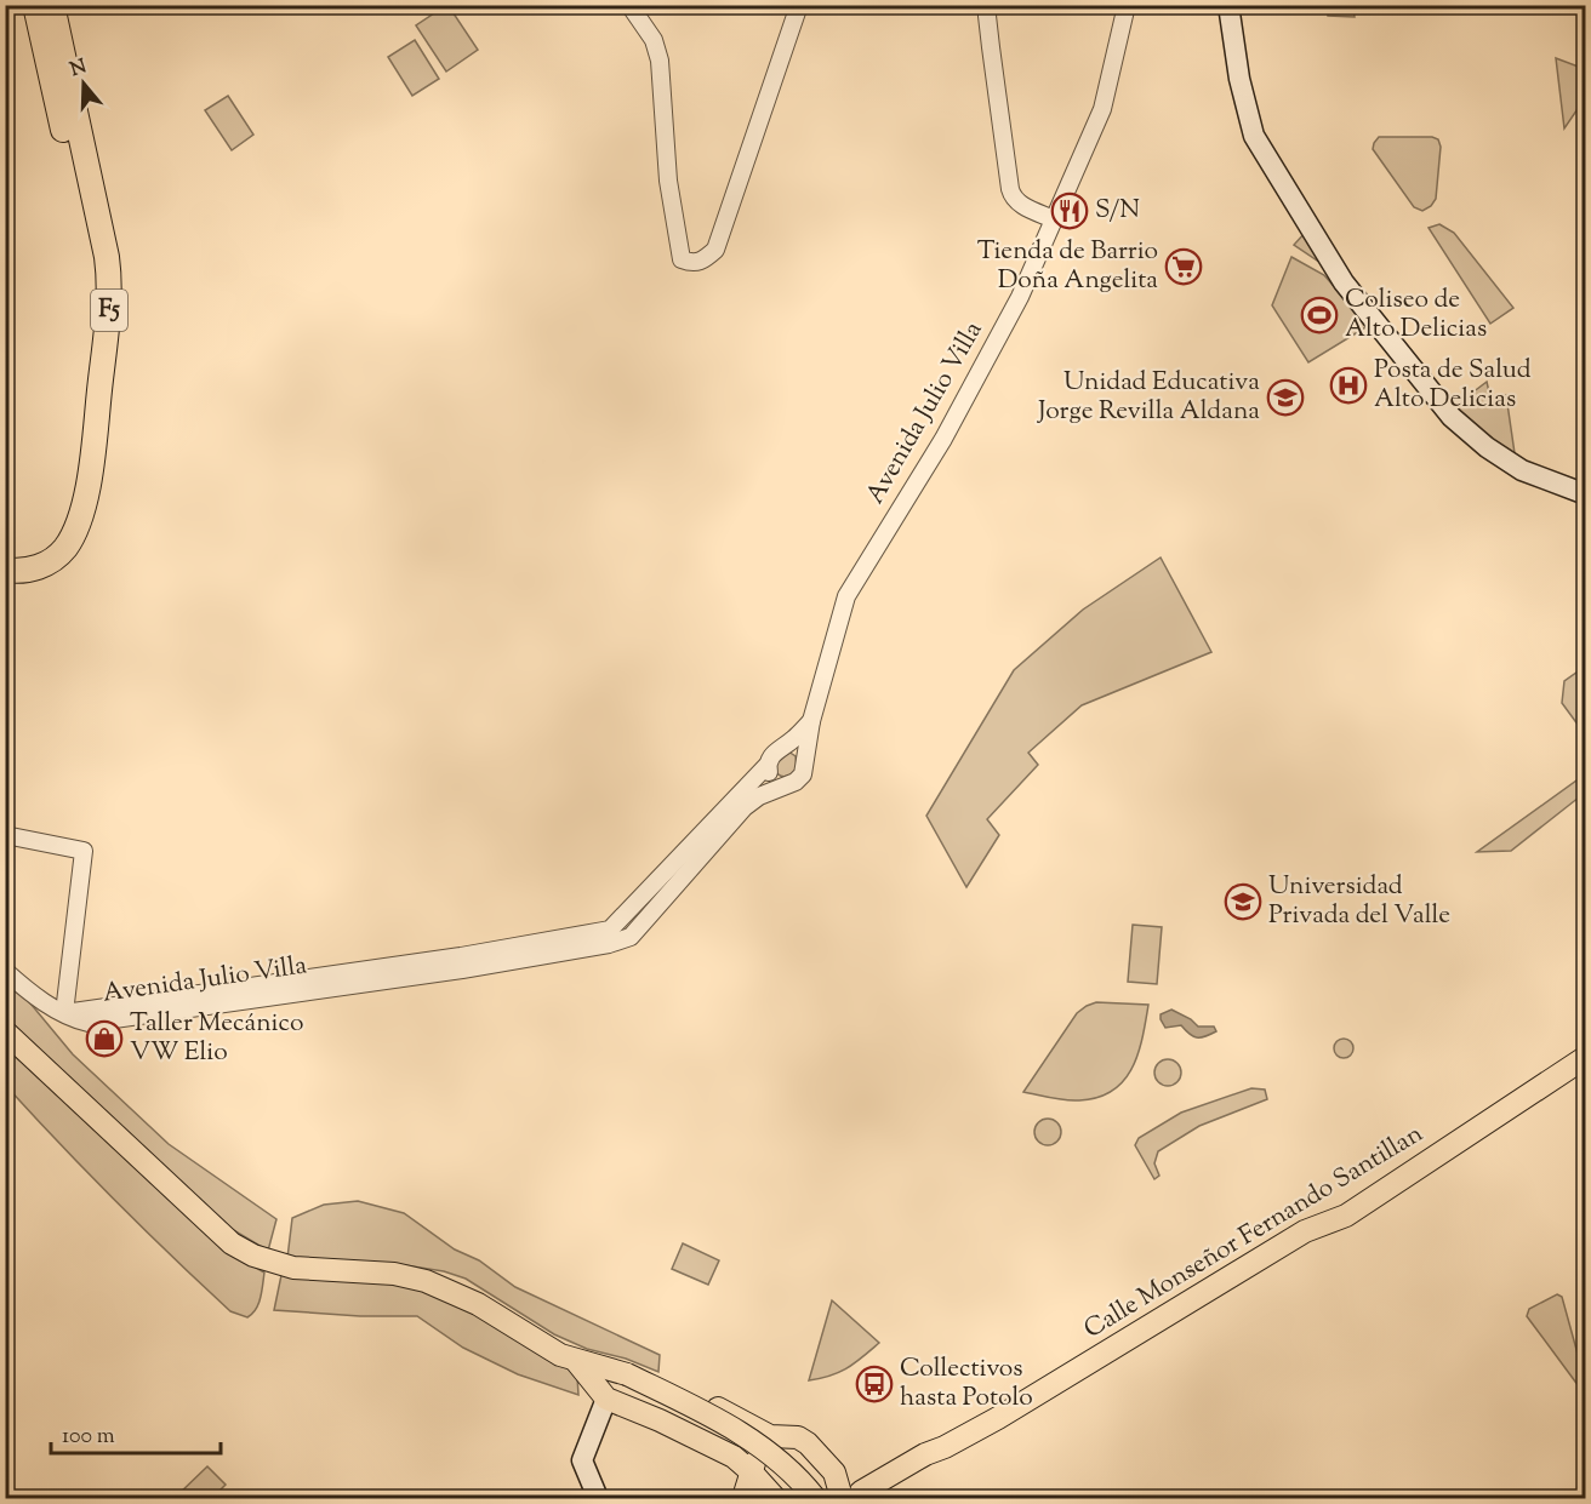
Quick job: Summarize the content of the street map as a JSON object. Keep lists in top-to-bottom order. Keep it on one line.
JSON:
{"streets":{"highway":["F5"],"main road":["Calle Monseñor Fernando Santillan"],"street":["Avenida Julio Villa"]},"places":{"restaurant":["S/N"],"supermarket":["Tienda de Barrio Doña Angelita"],"sports":["Coliseo de Alto Delicias"],"hospital":["Posta de Salud Alto Delicias"],"school or university":["Unidad Educativa Jorge Revilla Aldana","Universidad Privada del Valle"],"shop":["Taller Mecánico VW Elio"],"bus stop":["Collectivos hasta Potolo"]},"scale_bar":"100 m","north":"top"}
